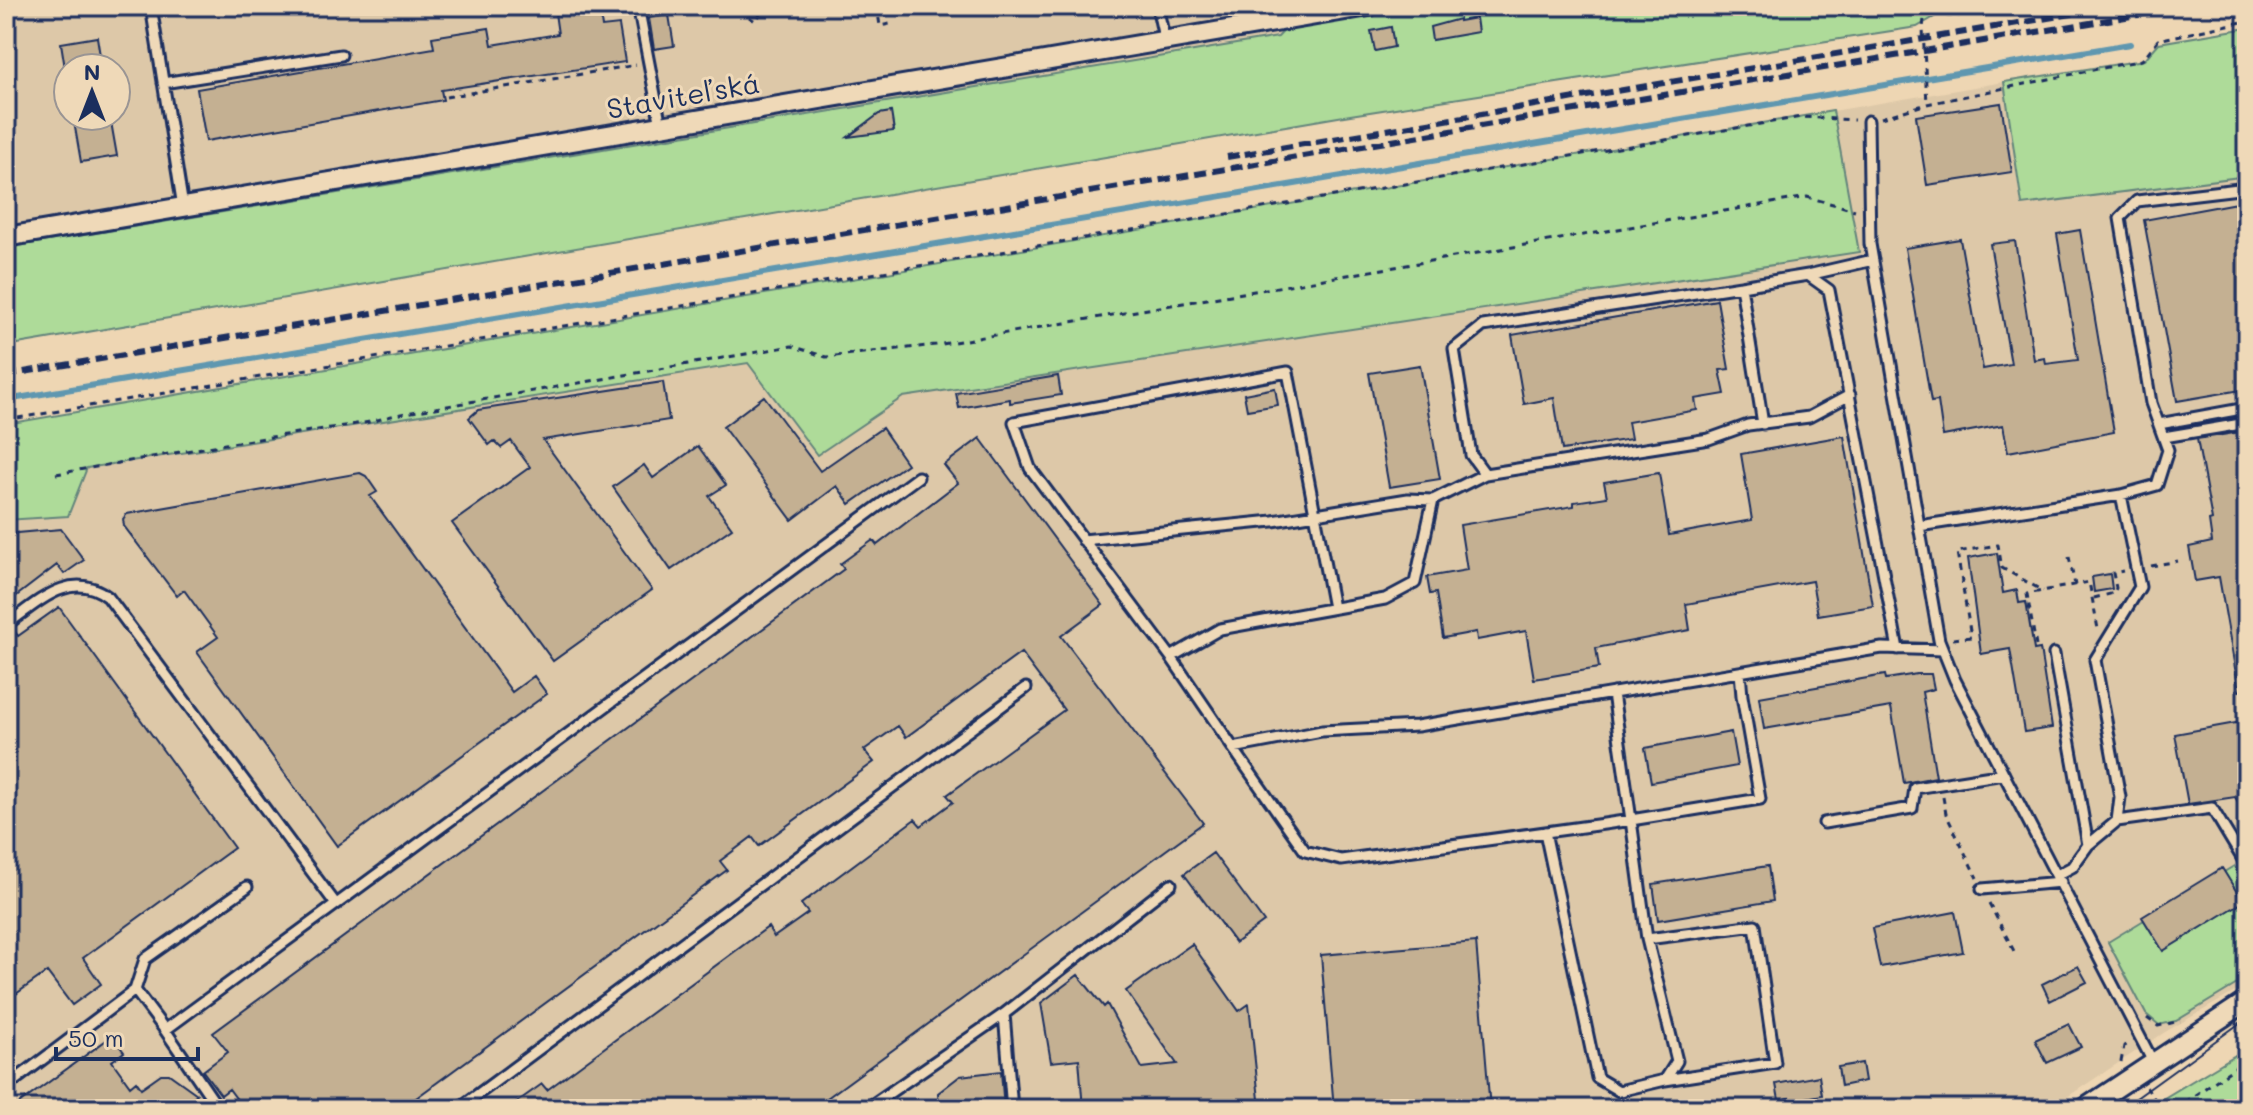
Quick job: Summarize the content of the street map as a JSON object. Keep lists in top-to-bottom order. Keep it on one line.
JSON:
{"streets":{"street":["Staviteľská"]},"scale_bar":"50 m","north":"top"}
